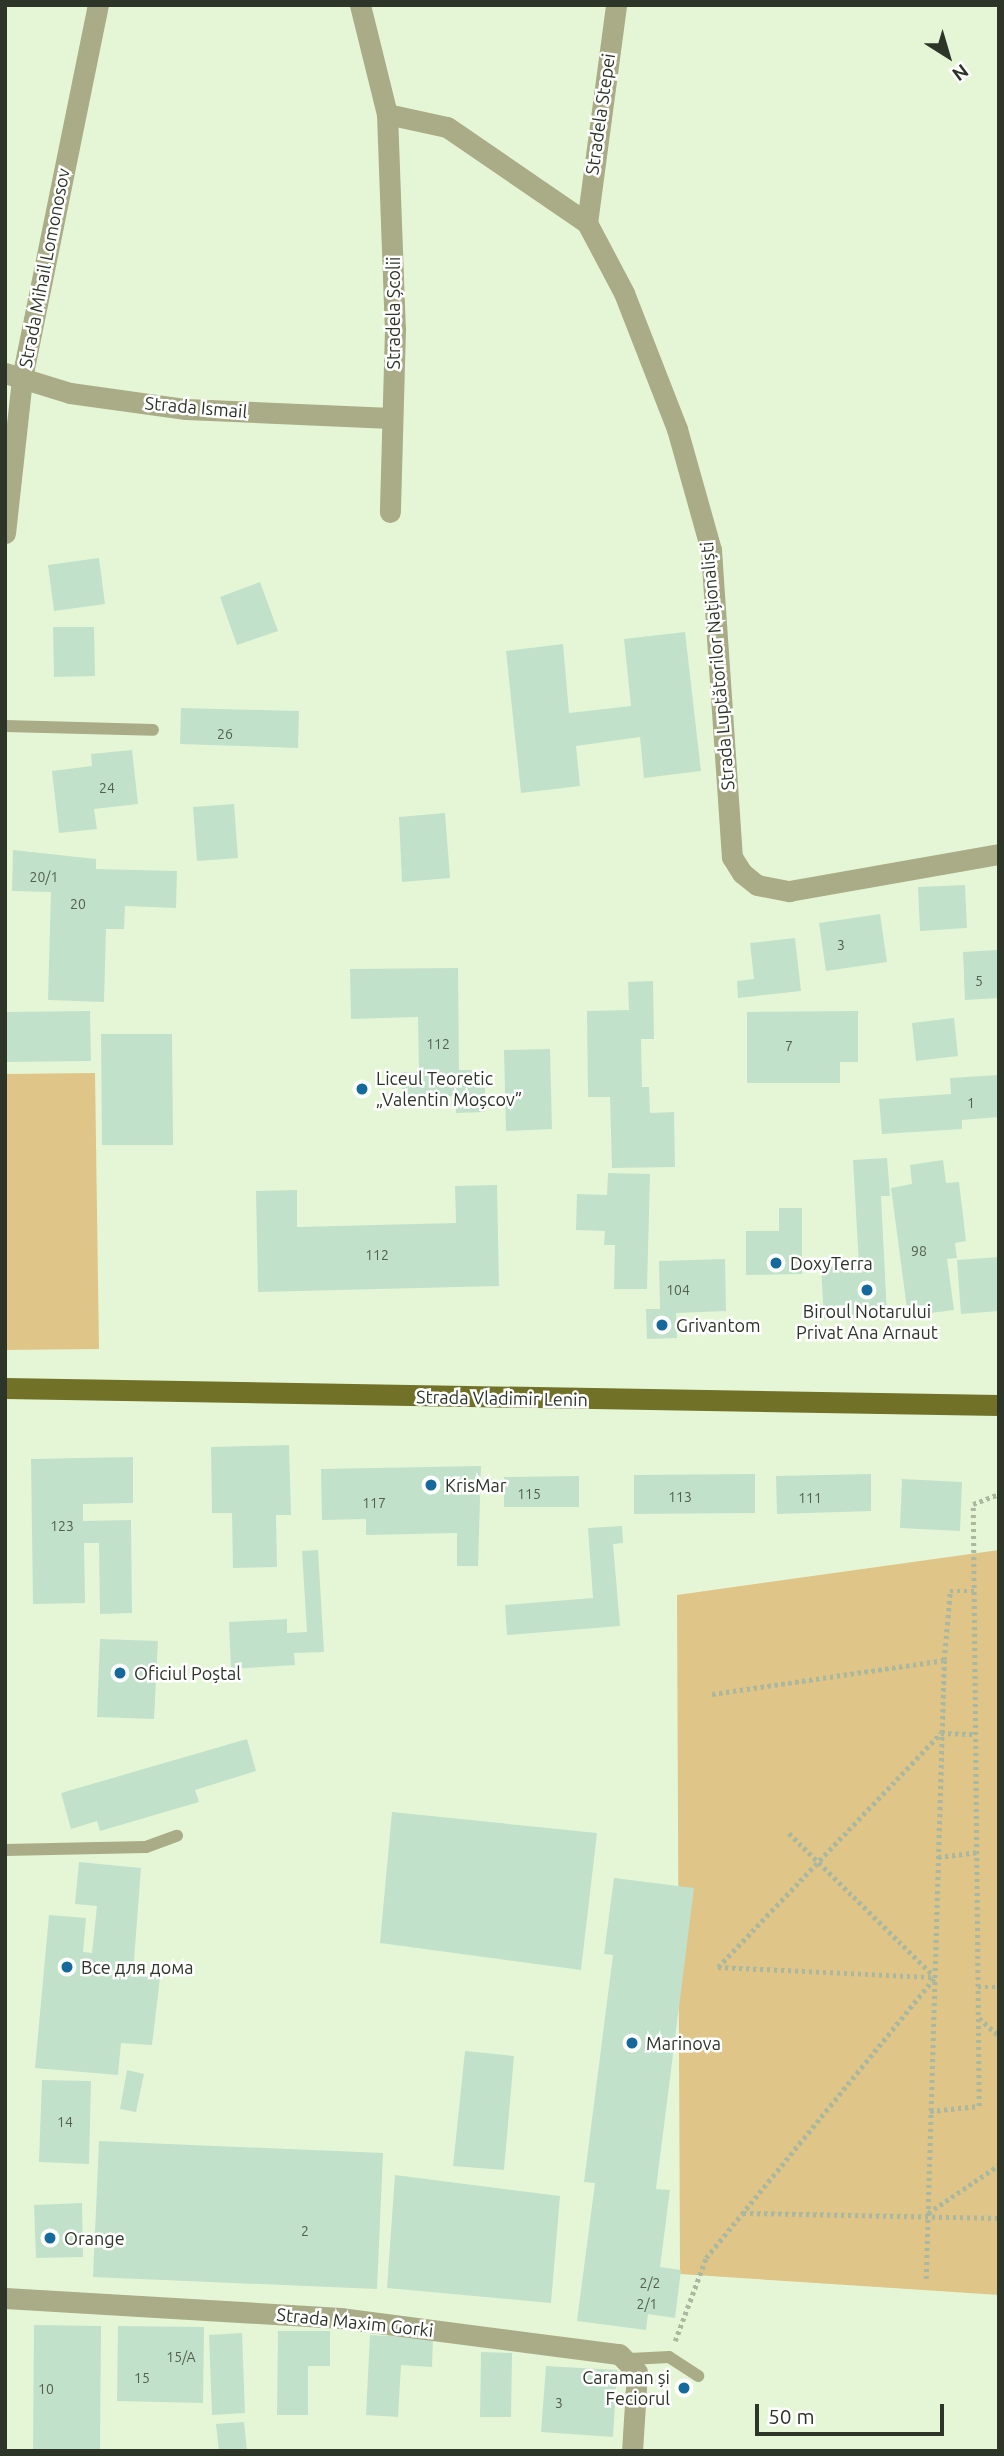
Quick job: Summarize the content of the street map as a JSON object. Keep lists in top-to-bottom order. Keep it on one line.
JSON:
{"streets":{"main road":["Strada Vladimir Lenin"],"street":["Stradela Stepei","Strada Mihail Lomonosov","Stradela Școlii","Strada Ismail","Strada Luptătorilor Naționaliști","Strada Maxim Gorki"]},"crossings":[["Stradela Stepei","Strada Luptătorilor Naționaliști"],["Strada Mihail Lomonosov","Strada Ismail"],["Stradela Școlii","Strada Ismail"],["Stradela Școlii","Strada Luptătorilor Naționaliști"]],"places":["Liceul Teoretic „Valentin Moșcov”","DoxyTerra","Biroul Notarului Privat Ana Arnaut","Grivantom","KrisMar","Oficiul Poștal","Все для дома","Marinova","Orange","Caraman și Feciorul"],"house_numbers":["26","24","20/1","20","3","5","112","7","1","98","112","104","115","113","111","117","123","14","2","2/2","2/1","15/A","15","10","3"],"scale_bar":"50 m","north":"bottom right"}
